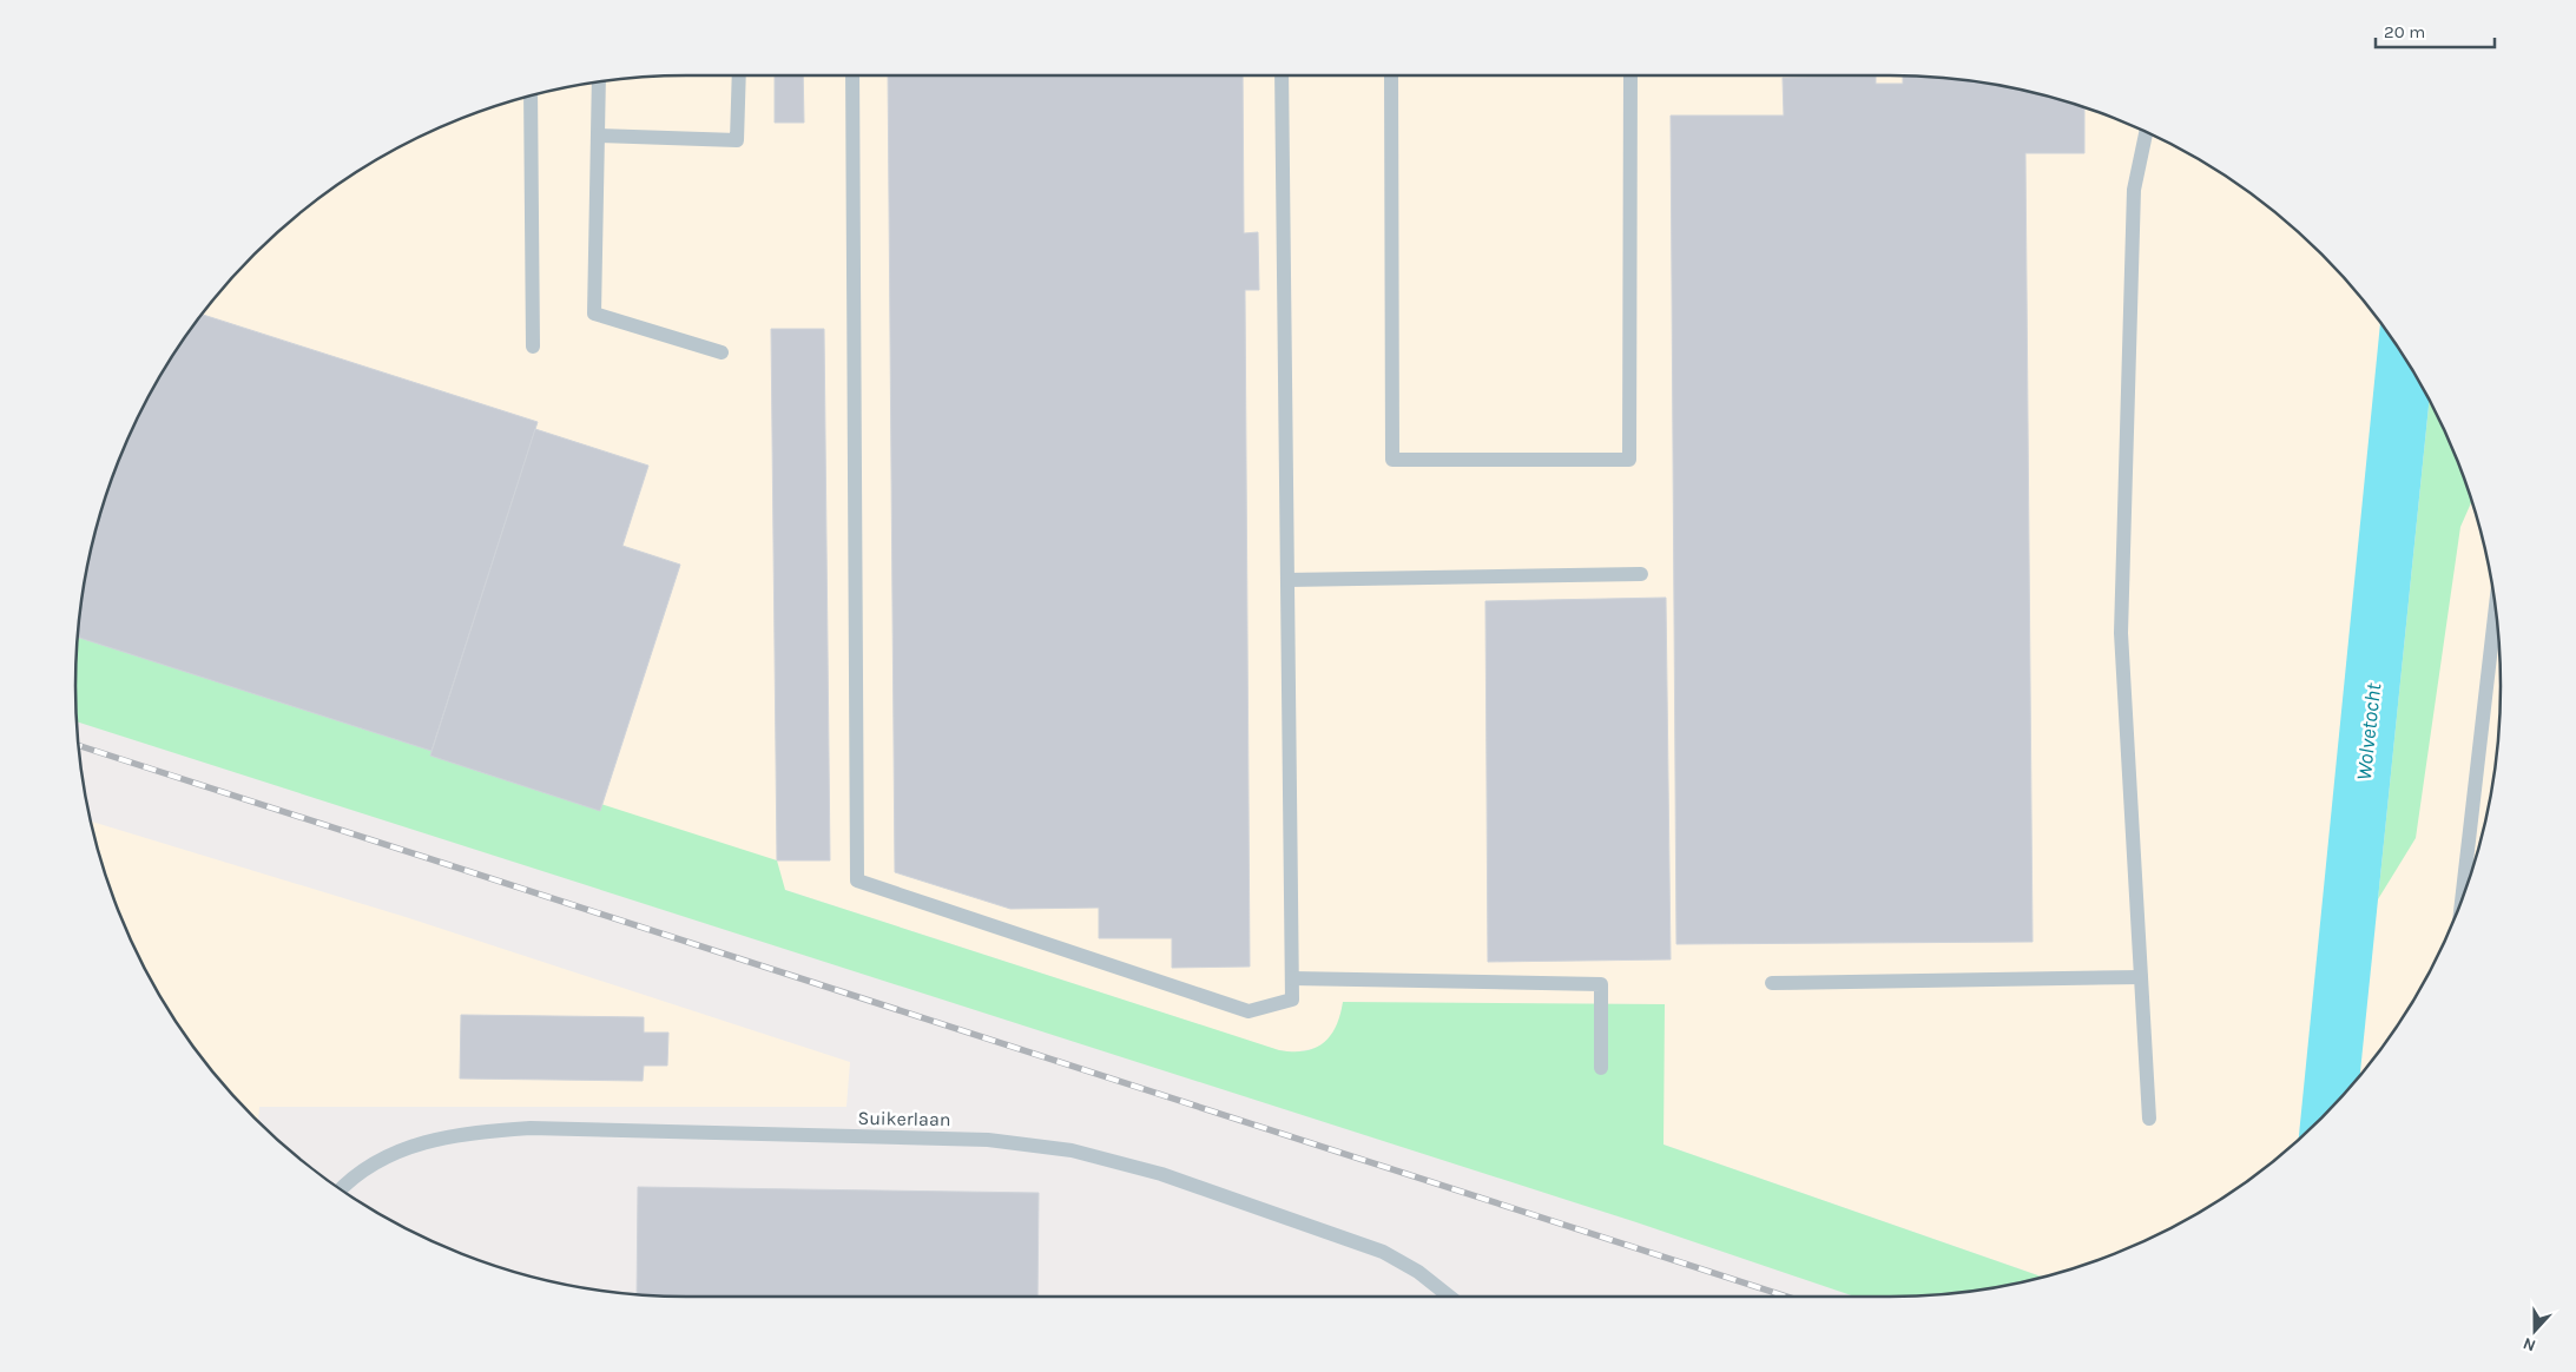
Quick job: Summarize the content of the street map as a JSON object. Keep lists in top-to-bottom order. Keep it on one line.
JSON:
{"streets":{"lane":["Suikerlaan"]},"water":["Wolvetocht"],"scale_bar":"20 m","north":"bottom"}
